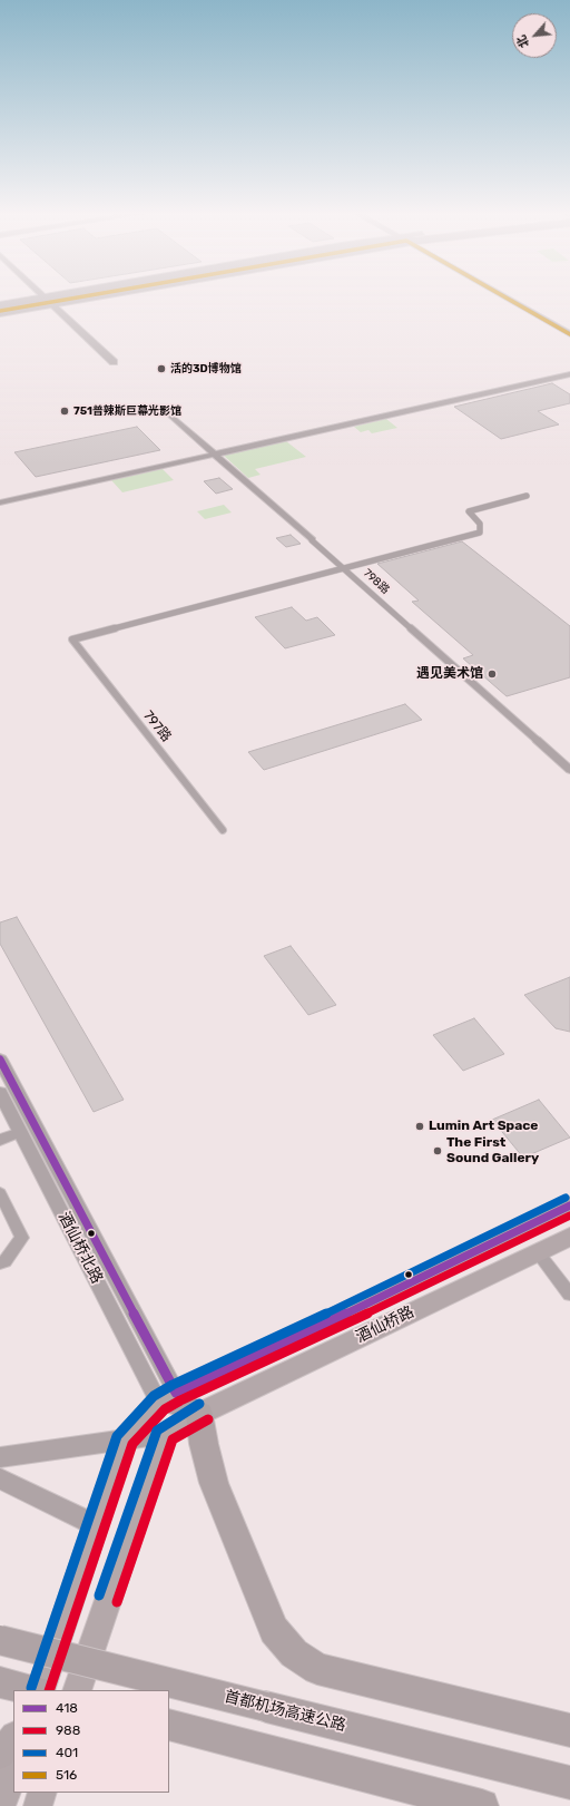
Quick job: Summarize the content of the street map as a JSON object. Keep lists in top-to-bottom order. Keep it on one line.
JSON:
{"streets":{"highway":["首都机场高速公路"],"main road":["酒仙桥路"],"street":["798路","797路","酒仙桥北路"]},"crossings":[["798路","797路"],["酒仙桥北路","酒仙桥路"]],"places":["活的3D博物馆","751普辣斯巨幕光影馆","遇见美术馆","Lumin Art Space","The First Sound Gallery"],"lines":["transit line 516","transit line 418","transit line 401","transit line 988"],"legend":["418","988","401","516"],"north":"bottom left"}
